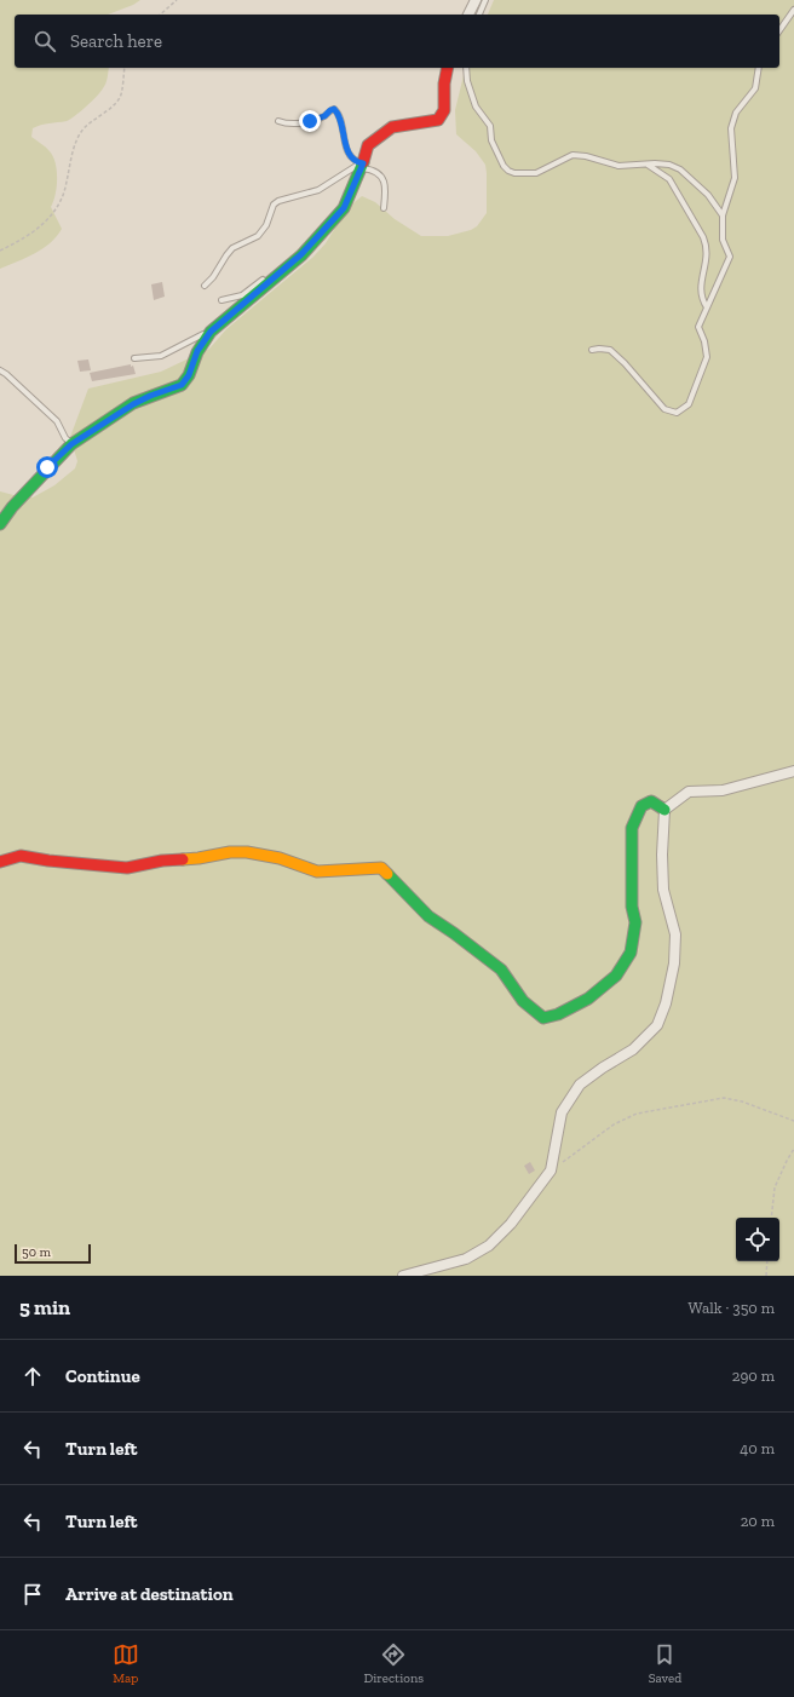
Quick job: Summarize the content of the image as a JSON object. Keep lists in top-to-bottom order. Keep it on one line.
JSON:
{"scale_bar":"50 m","page":{"search":"Search here","scale":"50 m","heading":["5 min","Walk · 350 m"],"list":[["Continue","290 m"],["Turn left","40 m"],["Turn left","20 m"],"Arrive at destination"],"nav":["Map","Directions","Saved"]}}
